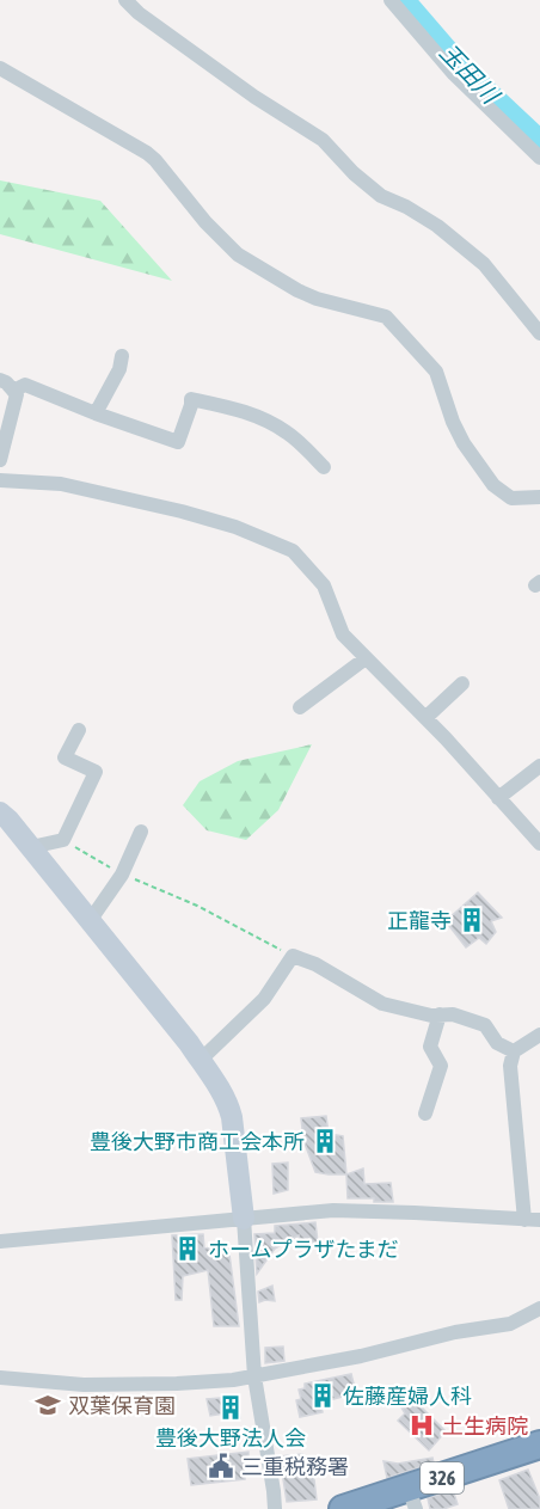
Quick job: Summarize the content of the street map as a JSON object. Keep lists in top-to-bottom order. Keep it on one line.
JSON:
{"streets":{"highway":["326"]},"water":["玉田川"],"places":{"building":["正龍寺","豊後大野市商工会本所","ホームプラザたまだ","佐藤産婦人科","豊後大野法人会"],"school or university":["双葉保育園"],"hospital":["土生病院"],"public building":["三重税務署"]}}
